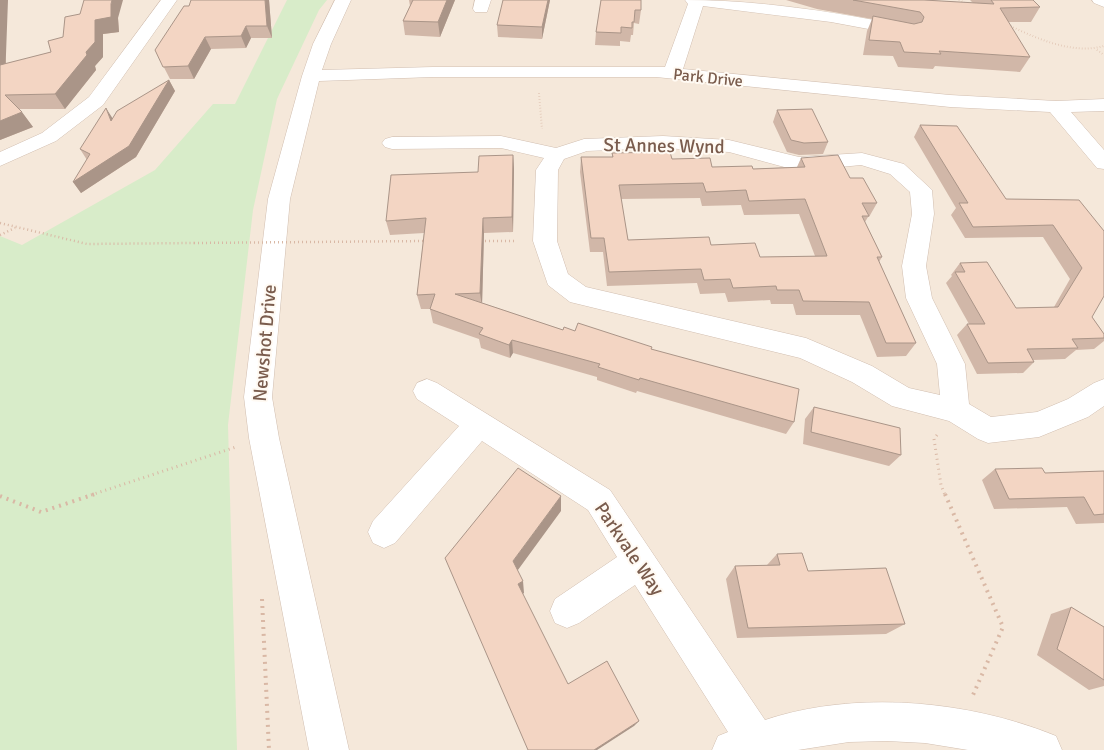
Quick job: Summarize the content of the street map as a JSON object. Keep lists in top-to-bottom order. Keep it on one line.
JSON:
{"streets":{"street":["Park Drive","St Annes Wynd","Newshot Drive","Parkvale Way"]},"crossings":[["Park Drive","Newshot Drive"]]}
